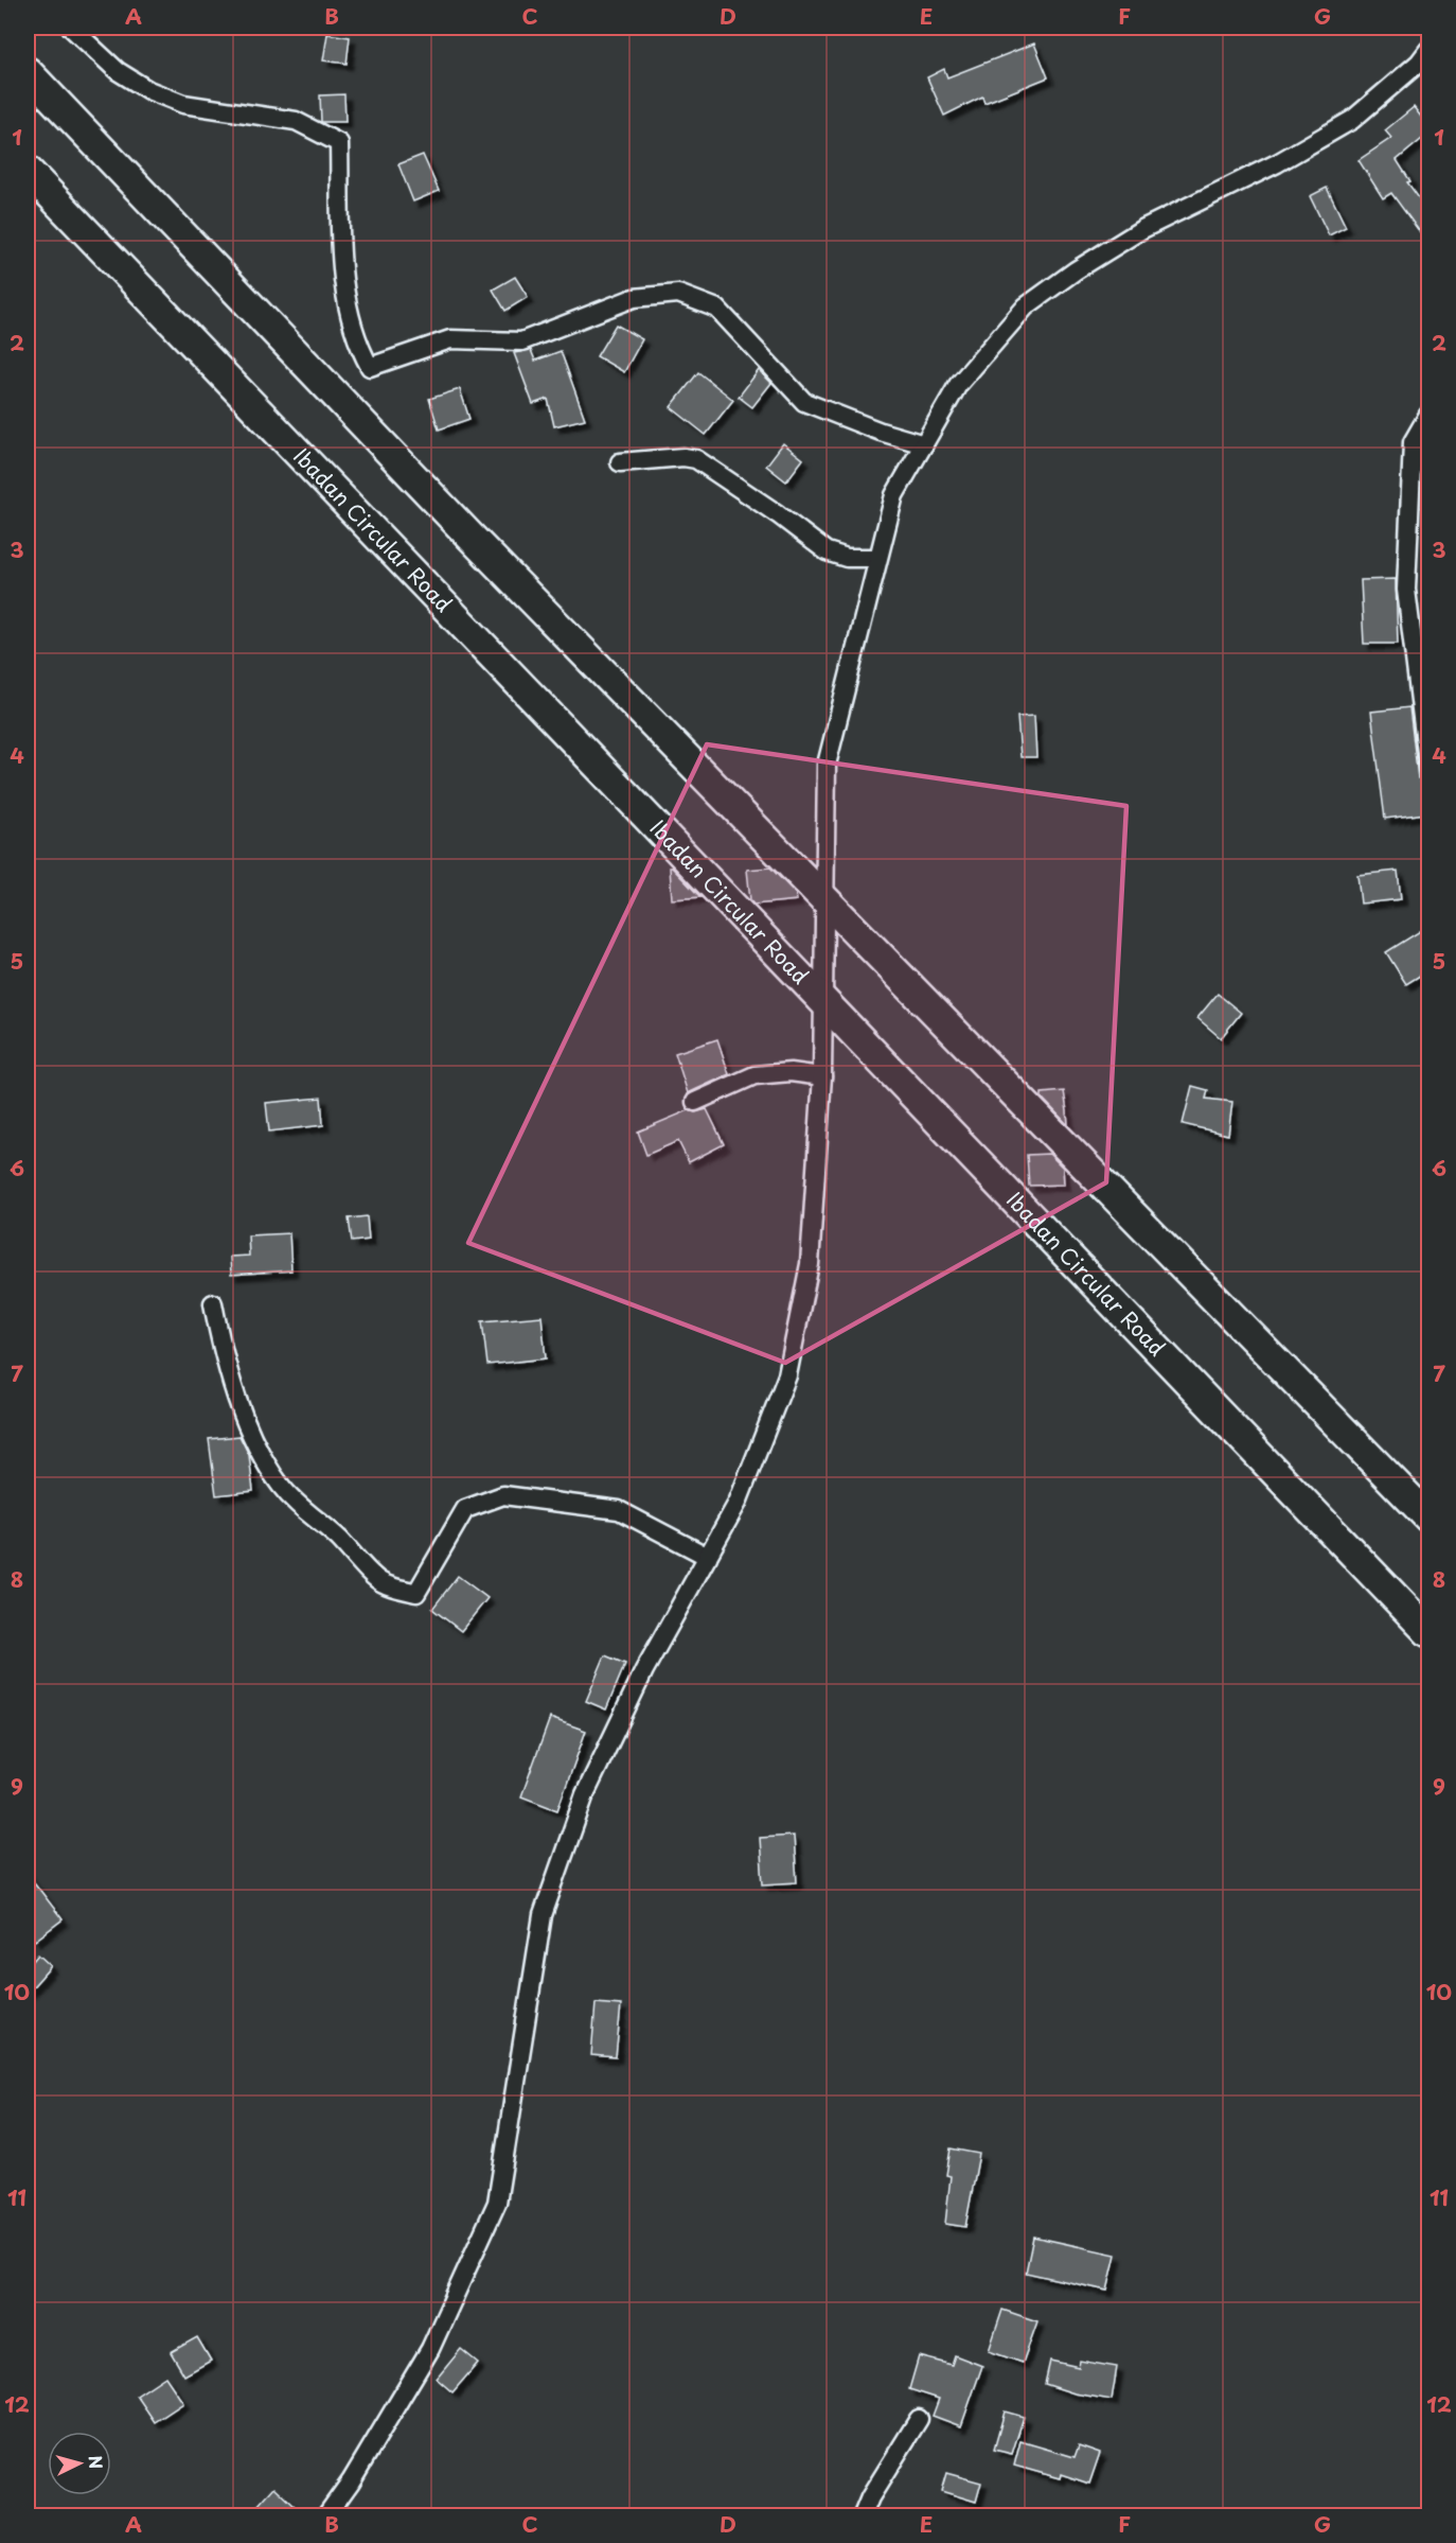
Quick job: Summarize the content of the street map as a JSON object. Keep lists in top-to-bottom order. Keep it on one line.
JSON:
{"streets":{"highway":["Ibadan Circular Road"]},"north":"right","grid":{"columns":["A","B","C","D","E","F","G"],"rows":["1","2","3","4","5","6","7","8","9","10","11","12"]}}
